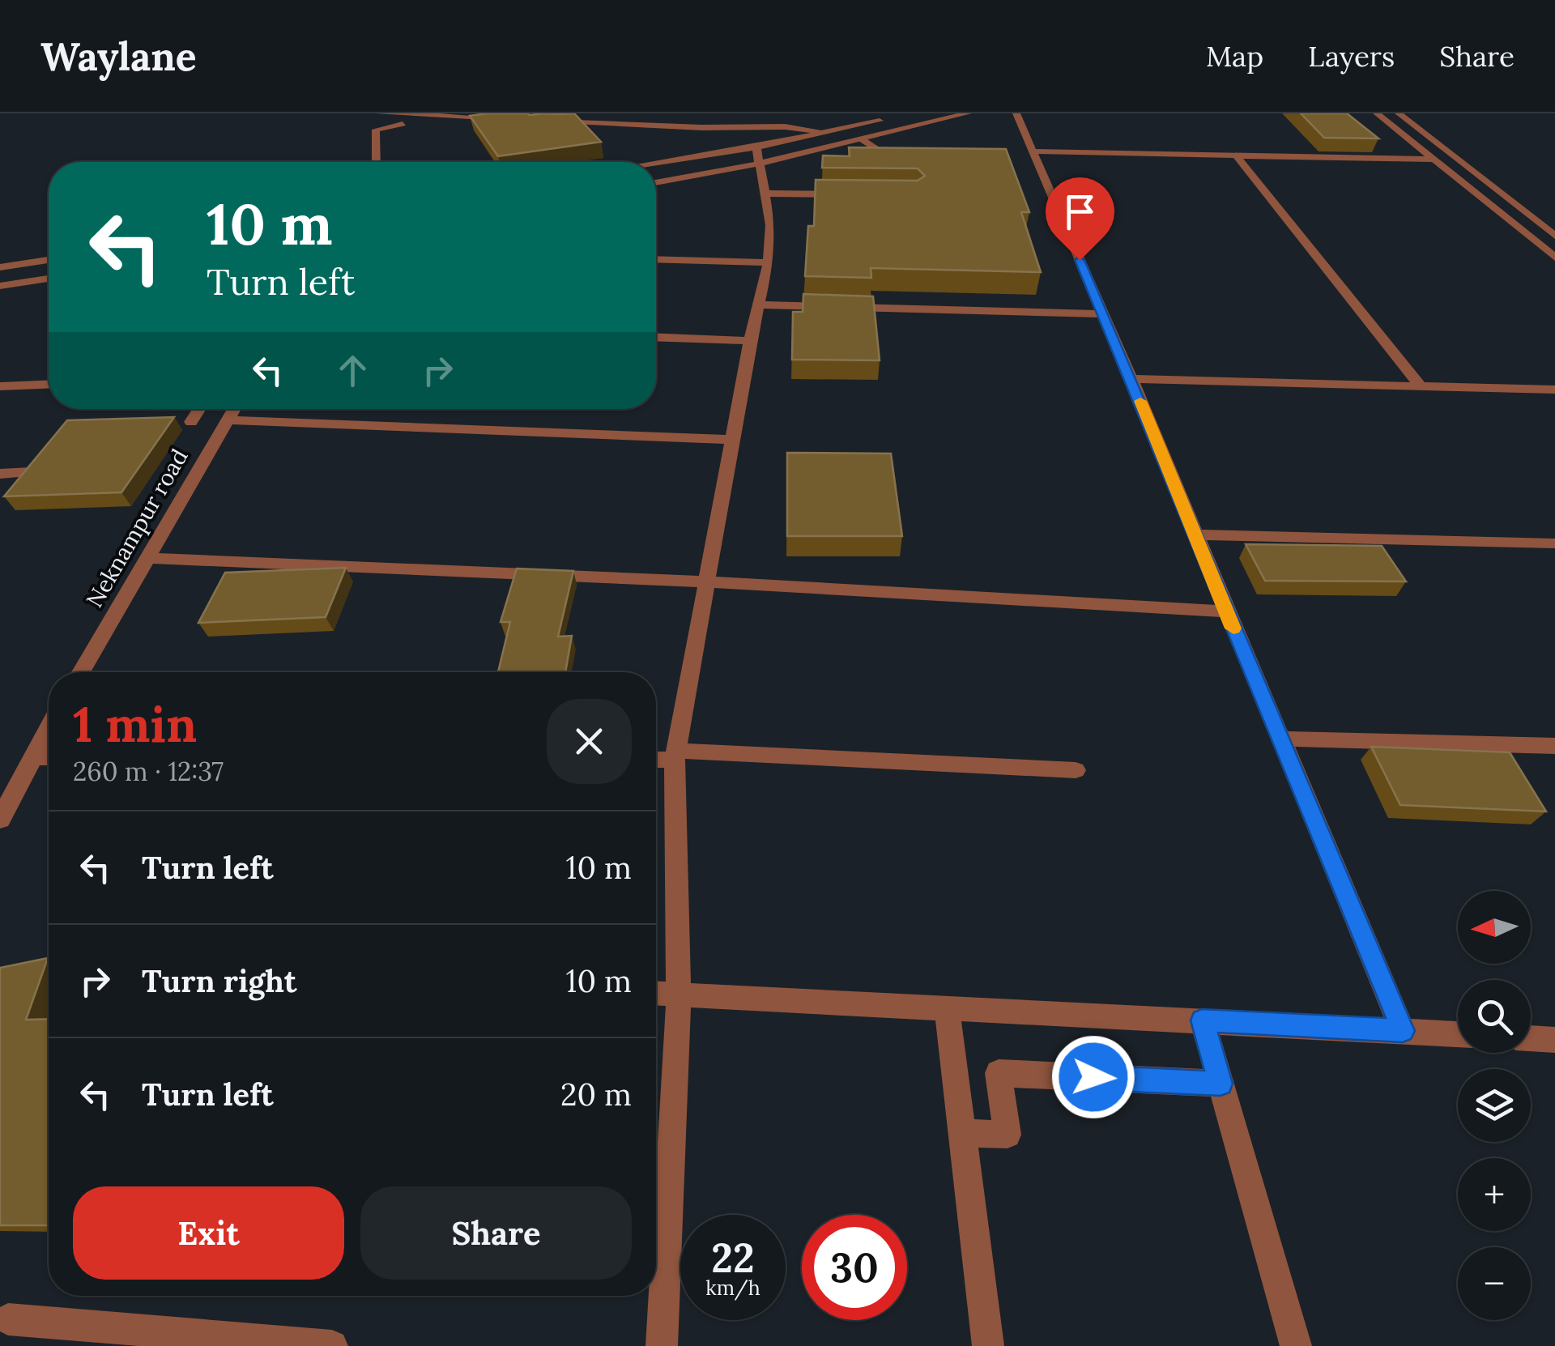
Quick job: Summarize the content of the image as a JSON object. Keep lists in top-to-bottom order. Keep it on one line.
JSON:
{"streets":{"street":["Neknampur road"]},"north":"left","page":{"header":"Waylane","nav":["Map","Layers","Share"],"turn":["10 m","Turn left"],"heading":["1 min","260 m · 12:37"],"list":[{"name":"Turn left","value":"10 m"},{"name":"Turn right","value":"10 m"},{"name":"Turn left","value":"20 m"}],"map_buttons":["+","−"],"buttons":["Exit","Share"],"speed":"22 km/h","limit":"30"}}
